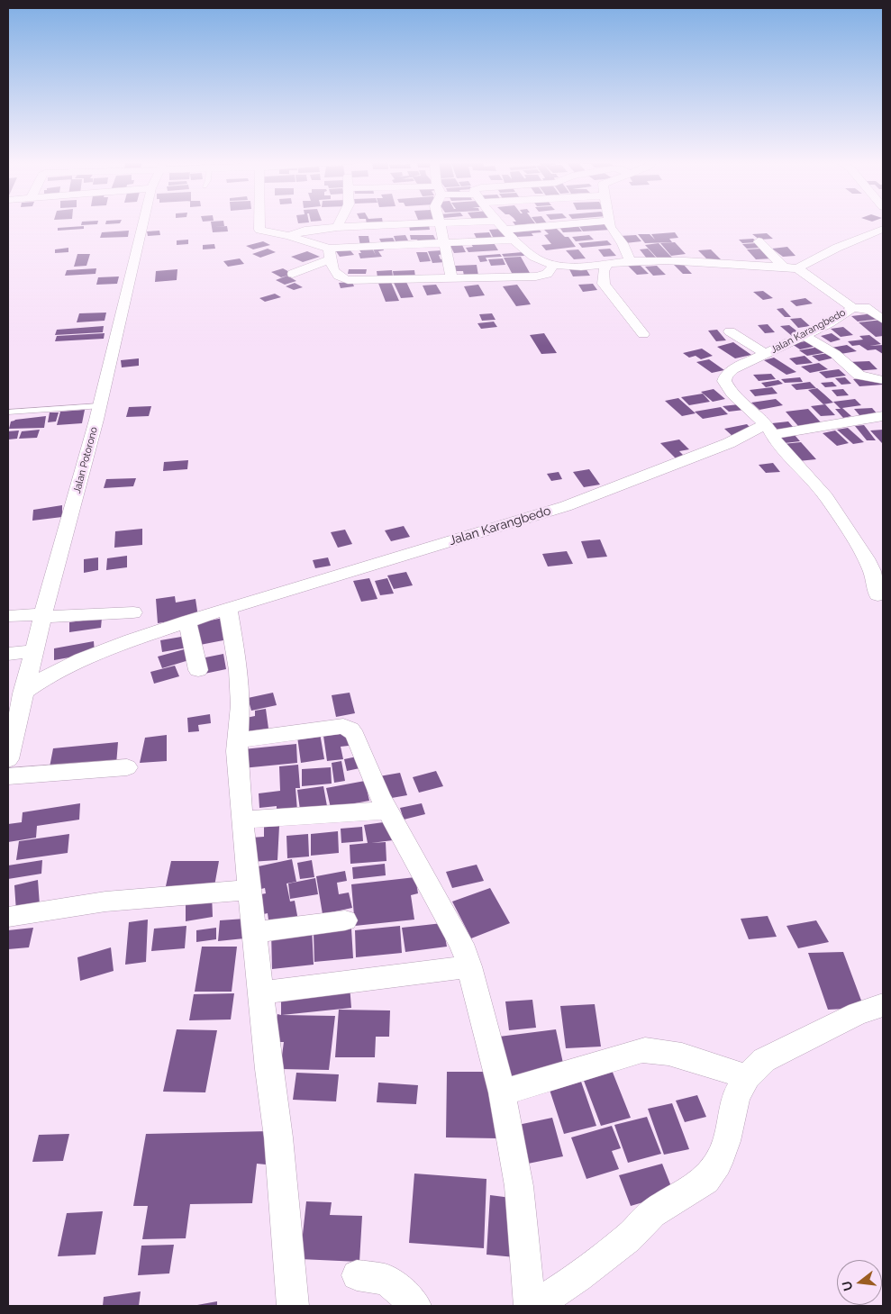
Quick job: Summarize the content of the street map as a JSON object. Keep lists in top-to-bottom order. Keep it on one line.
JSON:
{"streets":{"street":["Jalan Karangbedo","Jalan Potorono"]},"crossings":[["Jalan Karangbedo","Jalan Potorono"]],"north":"left"}
